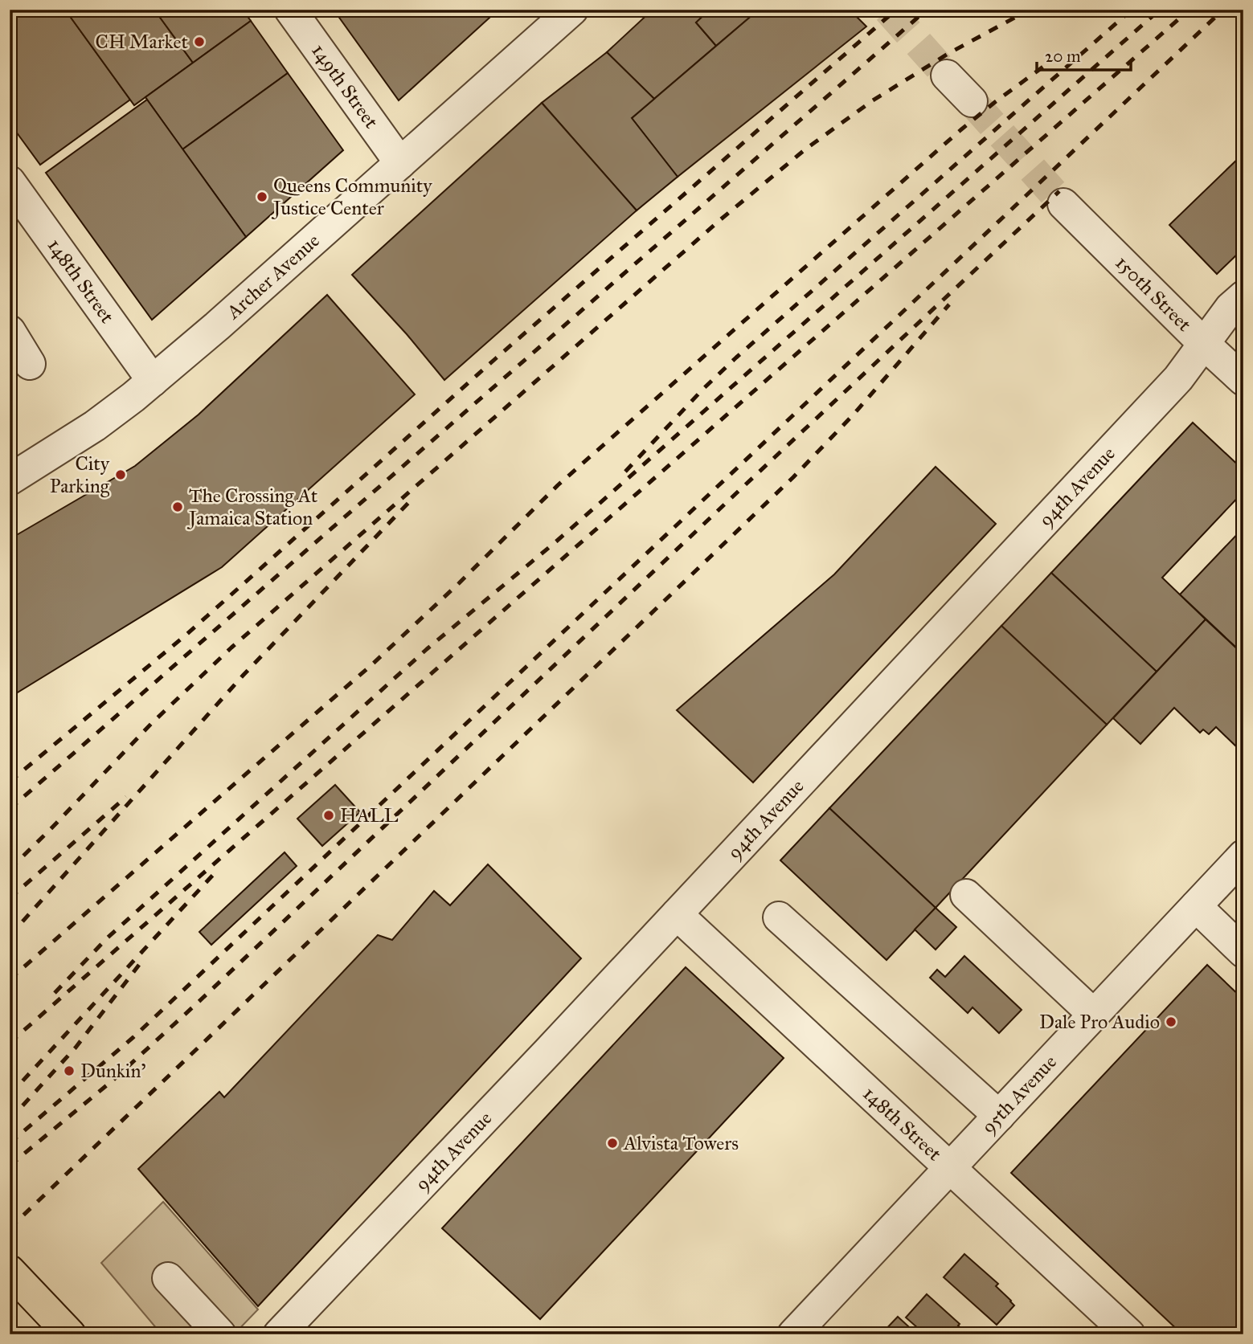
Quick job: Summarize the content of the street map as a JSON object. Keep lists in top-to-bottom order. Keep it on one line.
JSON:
{"streets":{"street":["149th Street","Archer Avenue","148th Street","150th Street","94th Avenue","95th Avenue"]},"crossings":[["149th Street","Archer Avenue"],["Archer Avenue","148th Street"],["148th Street","94th Avenue"],["148th Street","95th Avenue"],["150th Street","94th Avenue"]],"places":["CH Market","Queens Community Justice Center","City Parking","The Crossing At Jamaica Station","HALL","Dale Pro Audio","Dunkin'","Alvista Towers"],"scale_bar":"20 m"}
